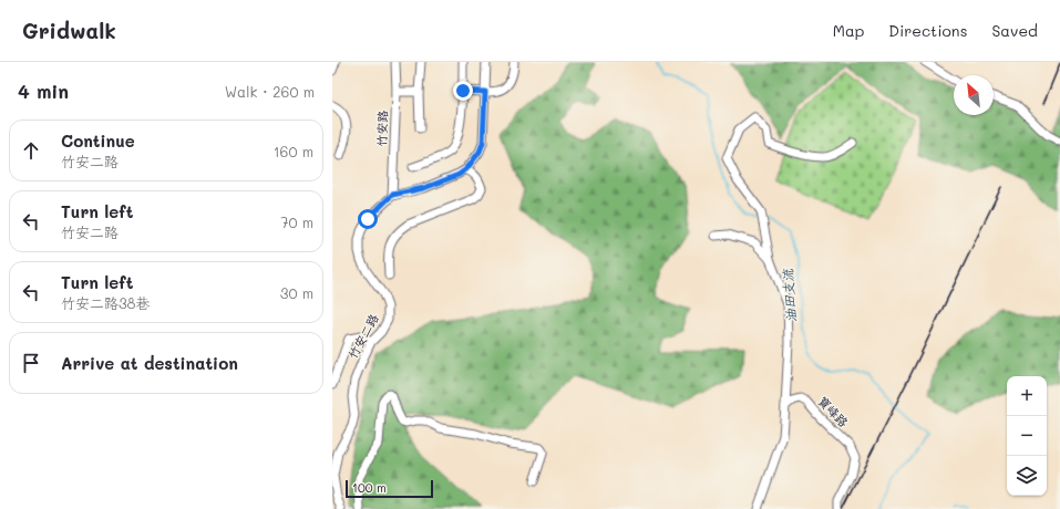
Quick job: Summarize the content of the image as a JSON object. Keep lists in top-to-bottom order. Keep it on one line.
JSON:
{"streets":{"street":["竹安路","竹安二路","寶峰路"]},"crossings":[["竹安路","竹安二路"]],"water":["油田支流"],"scale_bar":"100 m","north":"top left","page":{"header":"Gridwalk","nav":["Map","Directions","Saved"],"heading":["4 min","Walk · 260 m"],"list":[["Continue","竹安二路","160 m"],["Turn left","竹安二路","70 m"],["Turn left","竹安二路38巷","30 m"],"Arrive at destination"],"map_buttons":["+","−"],"scale":"100 m"}}
